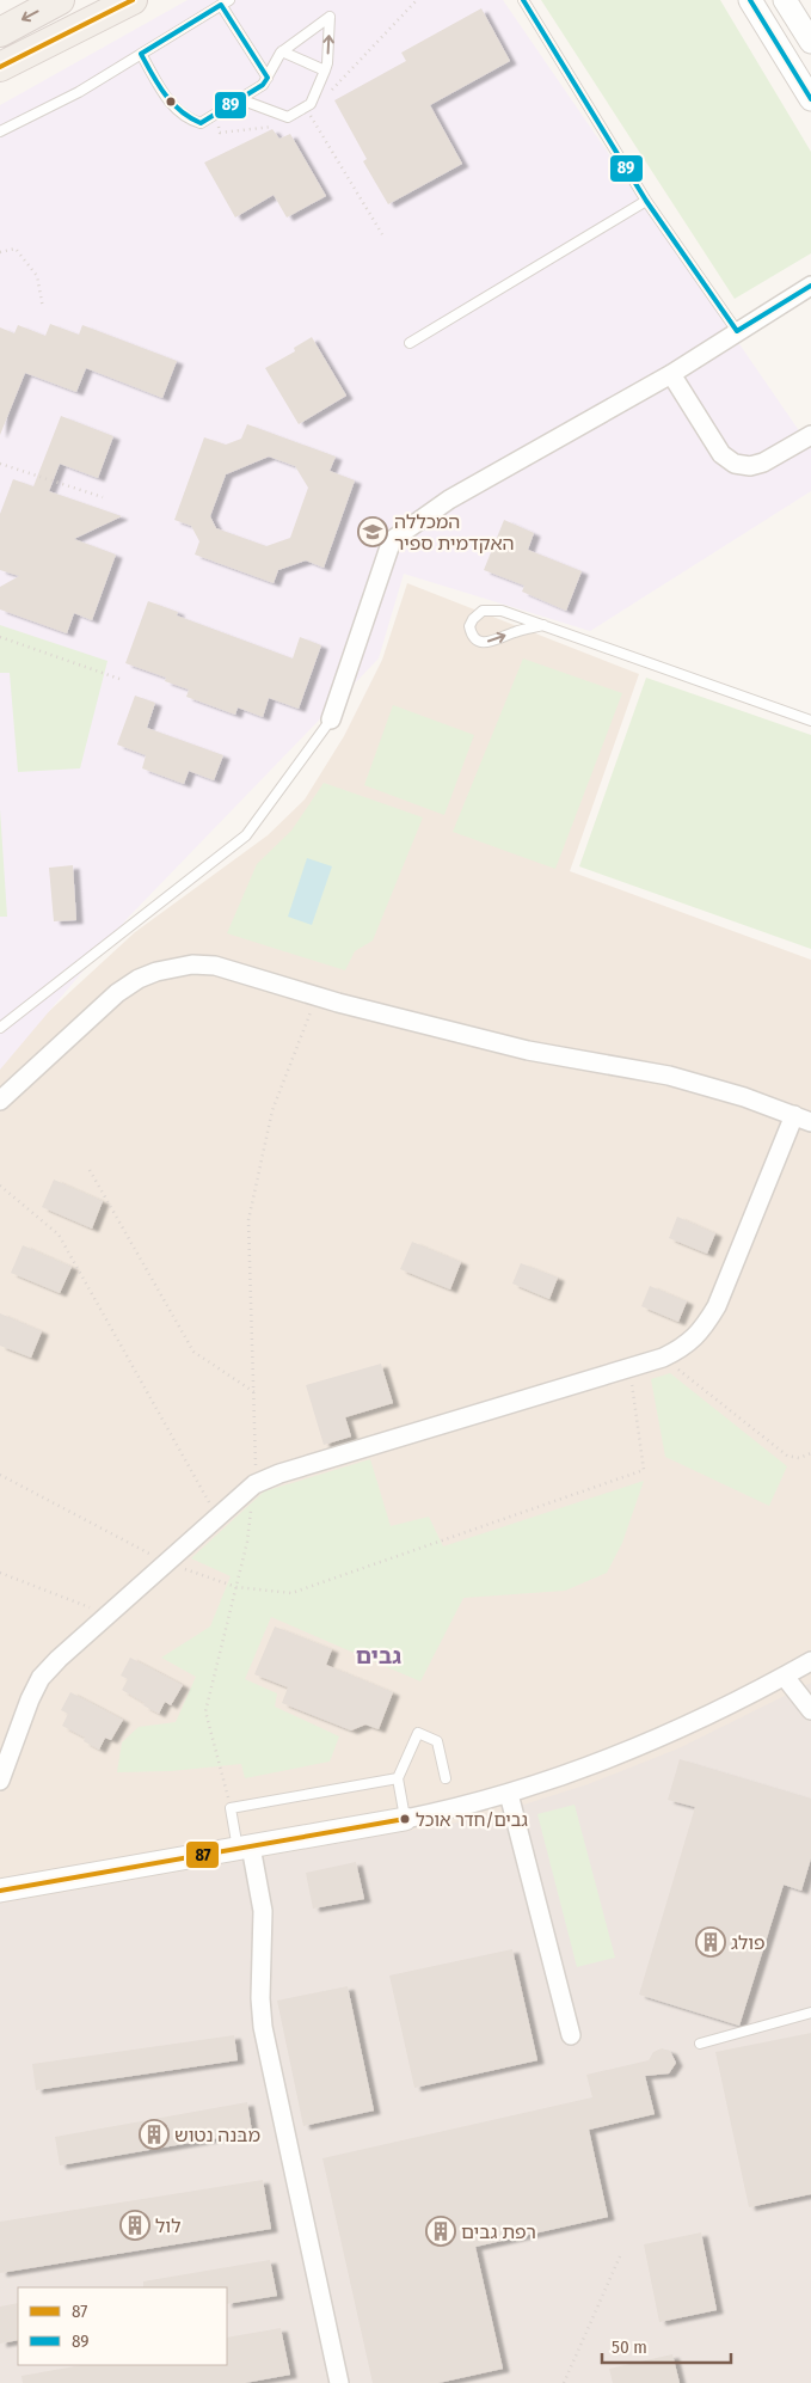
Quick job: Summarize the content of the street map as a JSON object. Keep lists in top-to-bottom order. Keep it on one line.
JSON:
{"districts":["גבים"],"places":{"school or university":["המכללה האקדמית ספיר"],"other":["גבים/חדר אוכל"],"building":["פולג","מבנה נטוש","לול","רפת גבים"]},"lines":["transit line 87","transit line 89"],"legend":["87","89"],"scale_bar":"50 m"}
